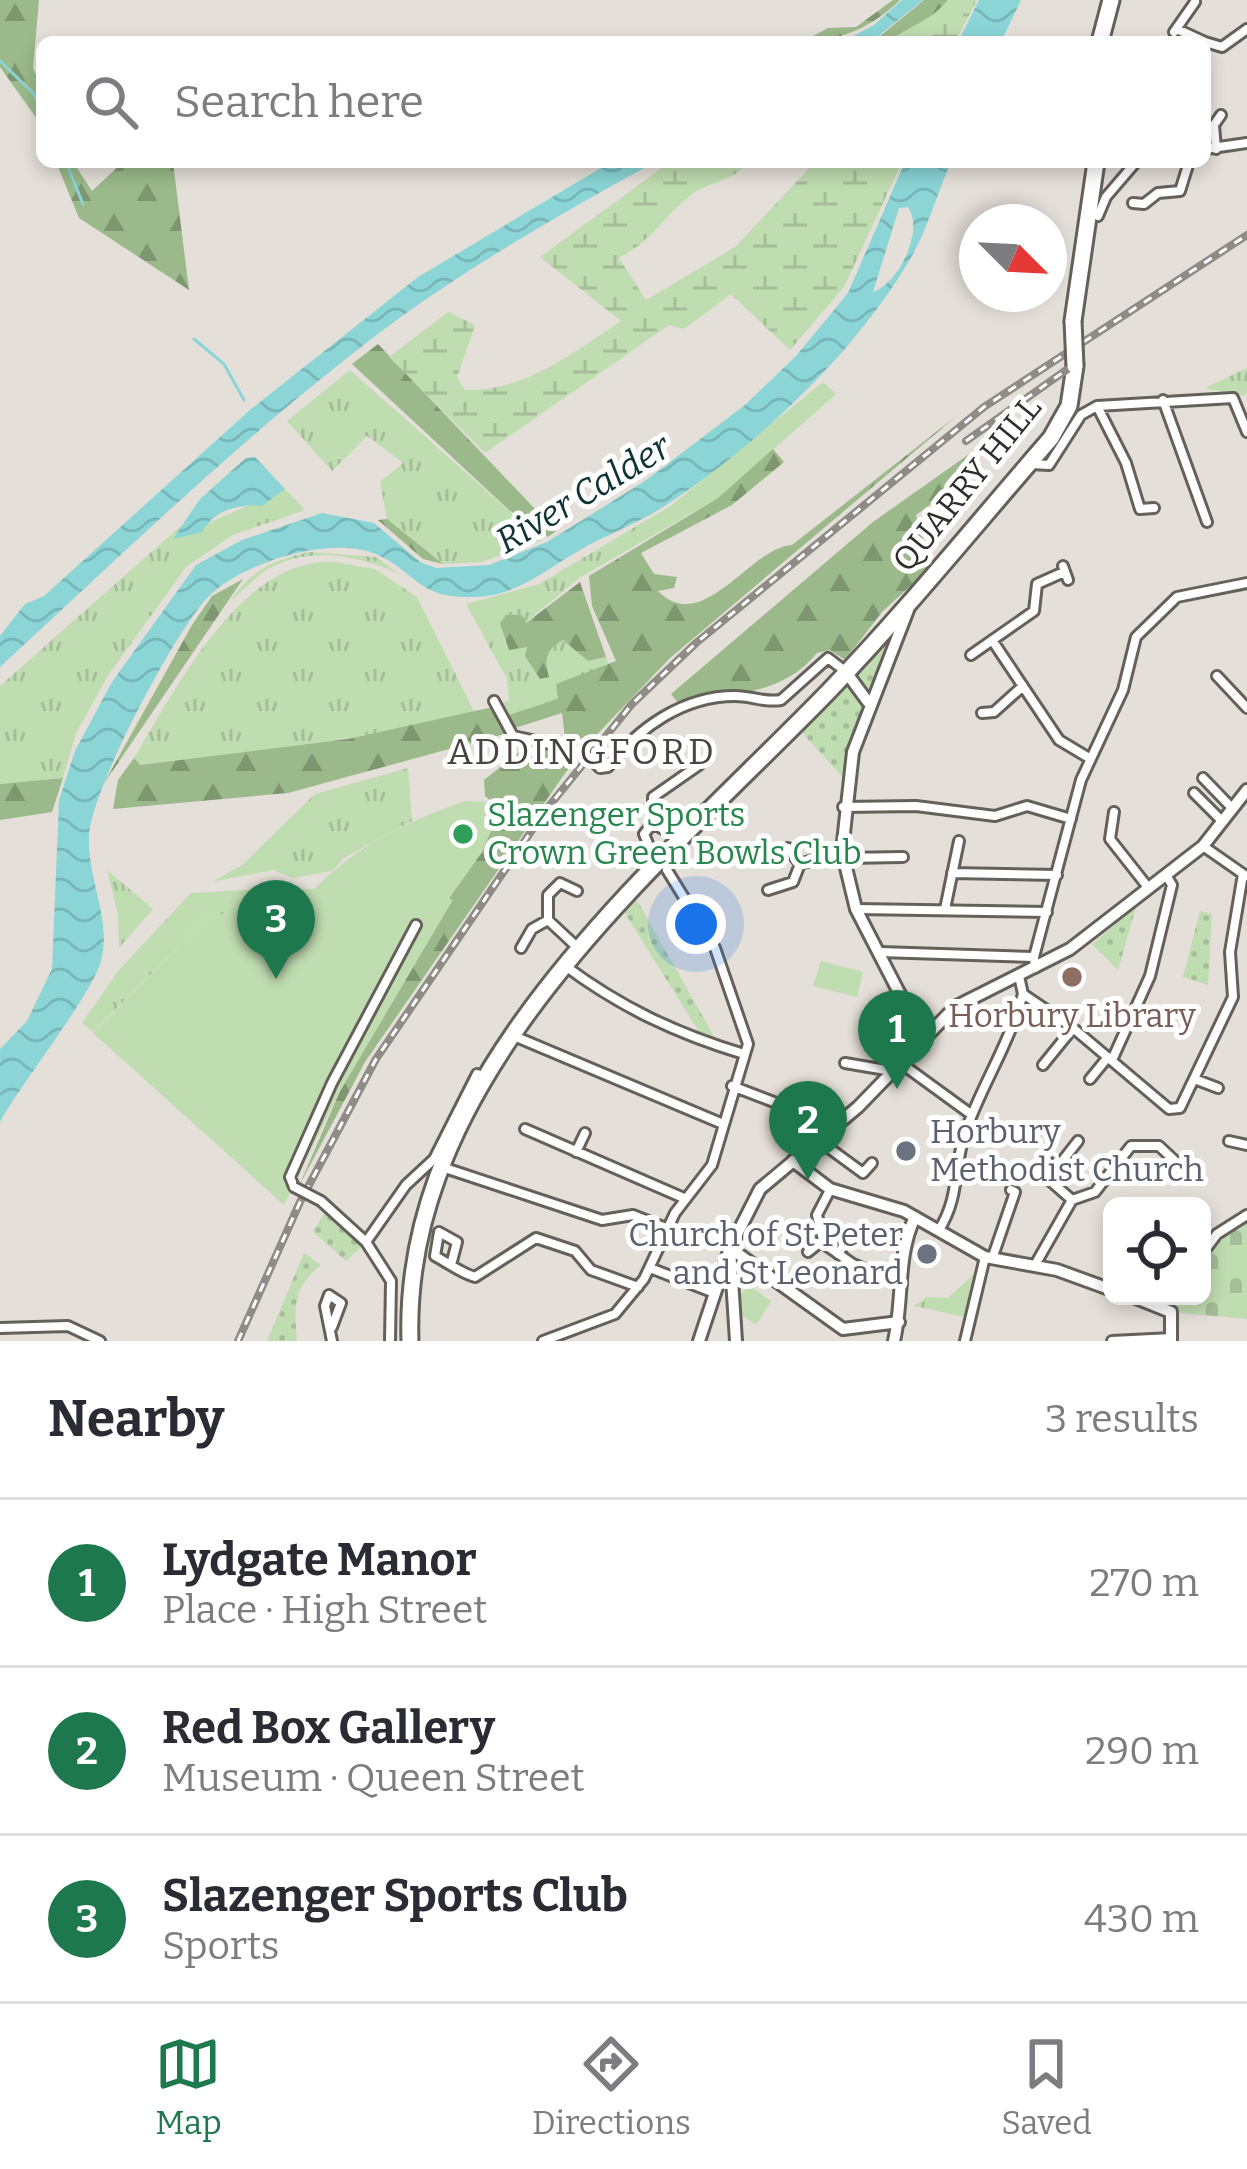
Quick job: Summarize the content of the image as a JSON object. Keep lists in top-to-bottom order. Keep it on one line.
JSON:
{"streets":{"highway":["QUARRY HILL"]},"districts":["ADDINGFORD"],"water":["River Calder"],"places":["Slazenger Sports Crown Green Bowls Club","Horbury Library","Horbury Methodist Church","Church of St Peter and St Leonard"],"north":"bottom right","page":{"search":"Search here","pins":["3","1","2"],"heading":["Nearby","3 results"],"list":[{"mark":"1","name":"Lydgate Manor","note":"Place · High Street","value":"270 m"},{"mark":"2","name":"Red Box Gallery","note":"Museum · Queen Street","value":"290 m"},{"mark":"3","name":"Slazenger Sports Club","note":"Sports","value":"430 m"}],"nav":["Map","Directions","Saved"]}}
